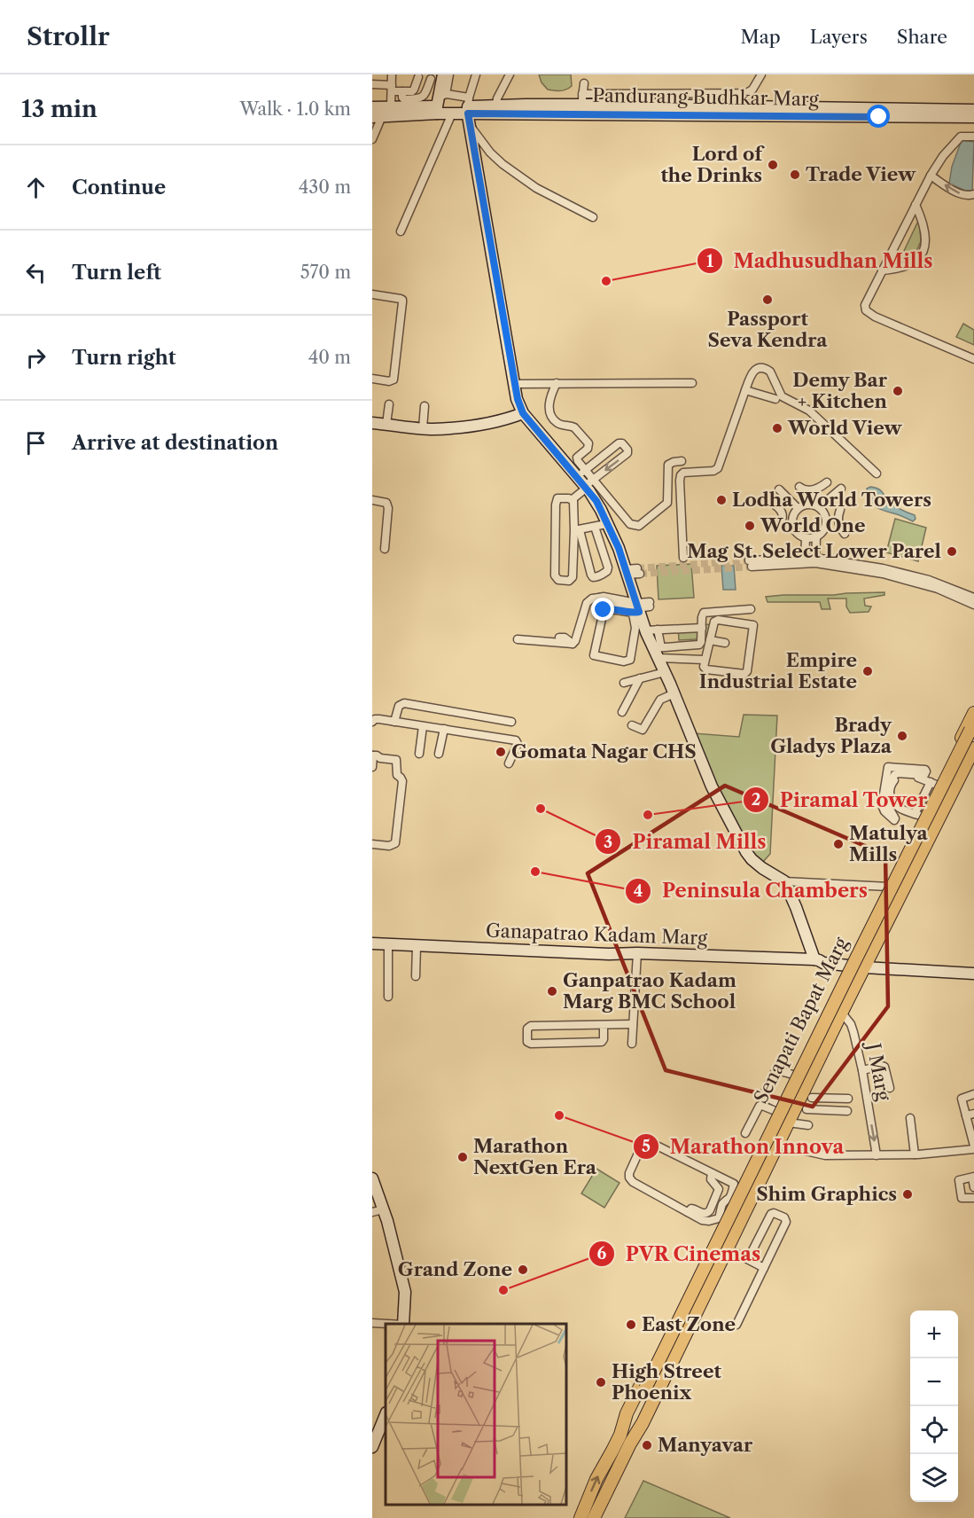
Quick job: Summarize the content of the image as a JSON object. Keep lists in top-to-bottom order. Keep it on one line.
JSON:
{"streets":{"main road":["Pandurang Budhkar Marg","Ganapatrao Kadam Marg","Senapati Bapat Marg"],"street":["J Marg"]},"crossings":[["Ganapatrao Kadam Marg","Senapati Bapat Marg"],["Senapati Bapat Marg","J Marg"]],"places":["Lord of the Drinks","Trade View","Madhusudhan Mills","Passport Seva Kendra","Demy Bar + Kitchen","World View","Lodha World Towers","World One","Mag St. Select Lower Parel","Empire Industrial Estate","Brady Gladys Plaza","Gomata Nagar CHS","Piramal Mills","Piramal Tower","Matulya Mills","Peninsula Chambers","Ganpatrao Kadam Marg BMC School","Marathon Innova","Marathon NextGen Era","Shim Graphics","Grand Zone","PVR Cinemas","East Zone","High Street Phoenix","Manyavar"],"page":{"header":"Strollr","nav":["Map","Layers","Share"],"heading":["13 min","Walk · 1.0 km"],"list":[["Continue","430 m"],["Turn left","570 m"],["Turn right","40 m"],"Arrive at destination"],"map_buttons":["+","−"]}}
